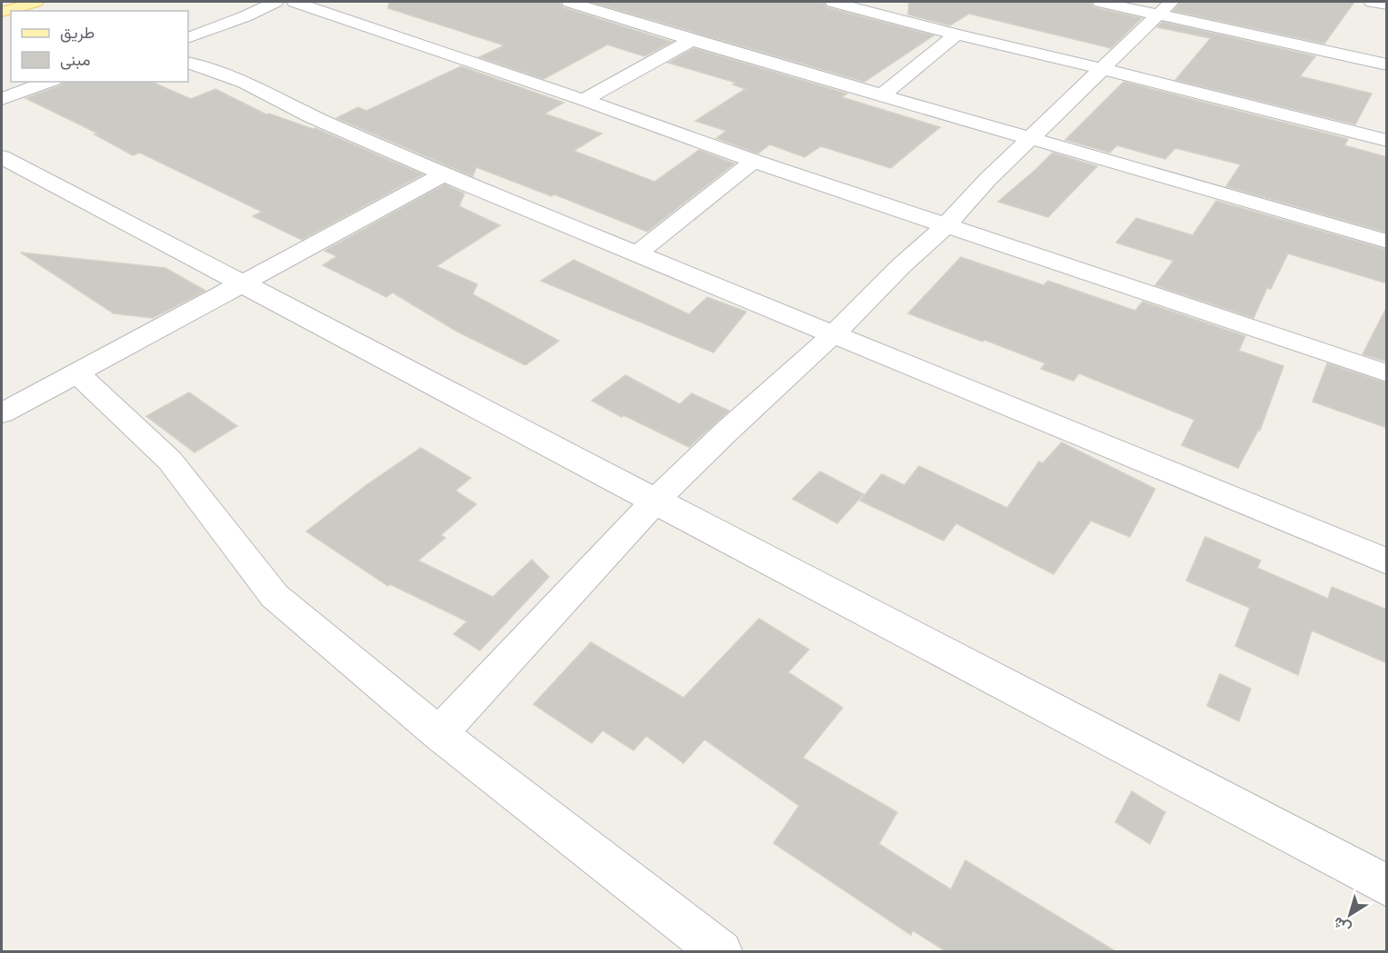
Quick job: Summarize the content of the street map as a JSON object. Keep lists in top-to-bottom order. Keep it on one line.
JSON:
{"legend":["طريق","مبنى"],"north":"bottom left"}
